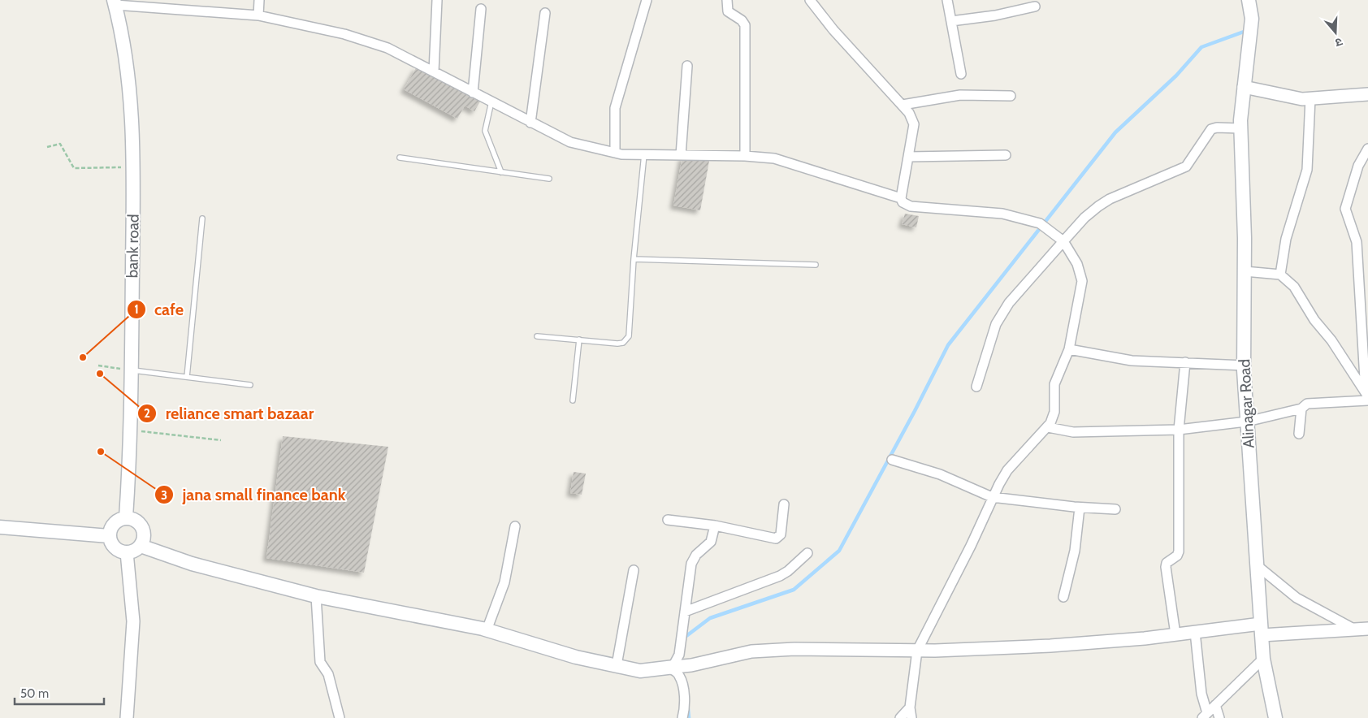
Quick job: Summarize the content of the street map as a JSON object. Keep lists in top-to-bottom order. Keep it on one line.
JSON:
{"streets":{"main road":["bank road","Alinagar Road"]},"places":["cafe","reliance smart bazaar","jana small finance bank"],"scale_bar":"50 m","north":"bottom"}
